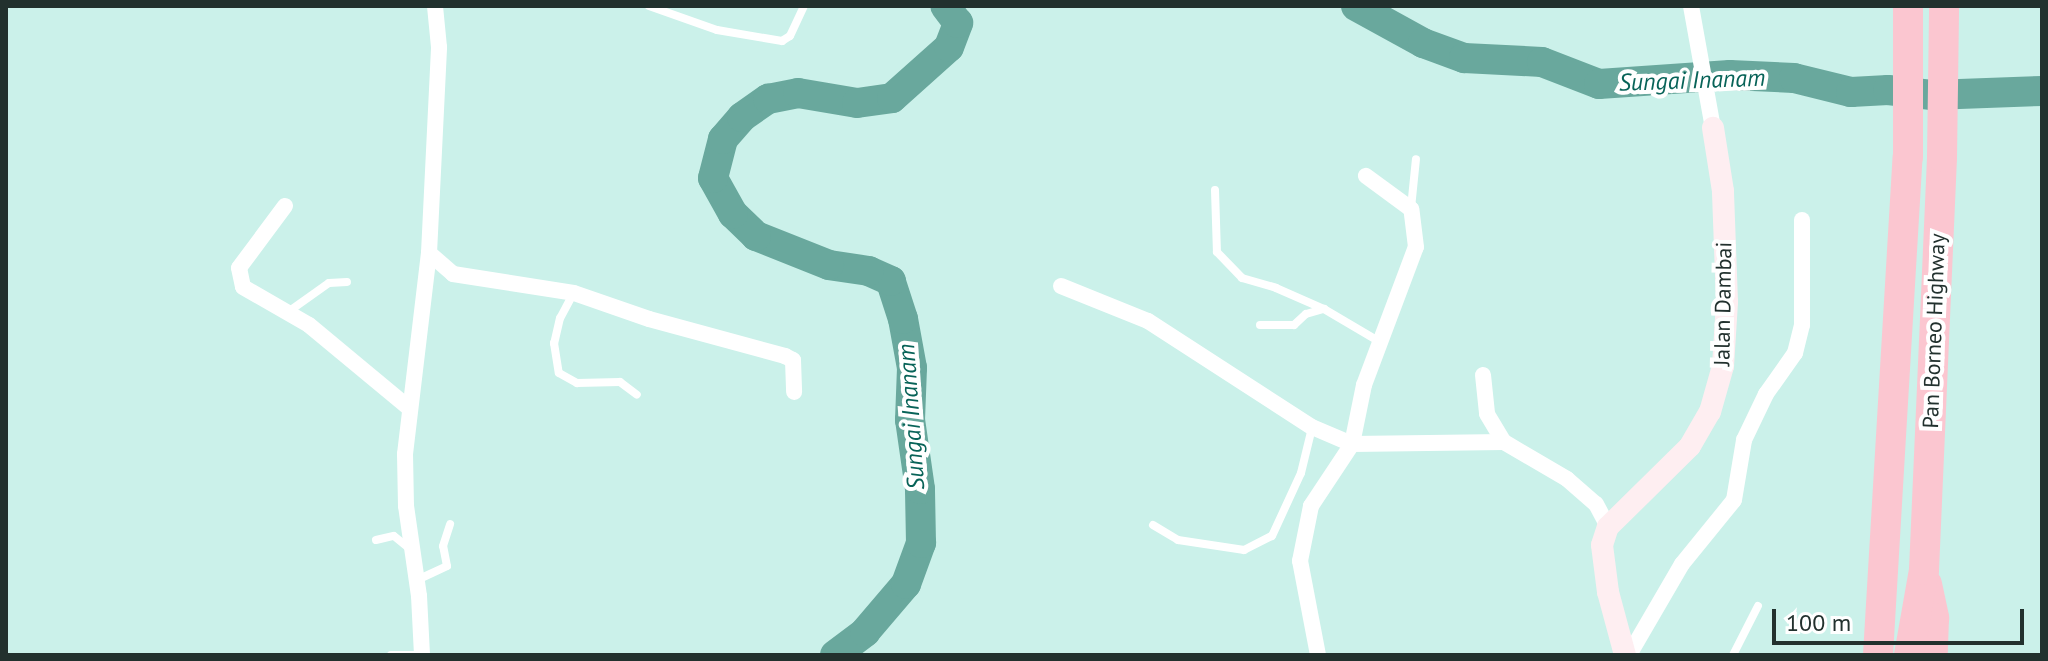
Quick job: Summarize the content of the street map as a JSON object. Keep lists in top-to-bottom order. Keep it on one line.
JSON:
{"streets":{"highway":["Pan Borneo Highway"],"street":["Jalan Dambai"]},"water":["Sungai Inanam"],"scale_bar":"100 m"}
